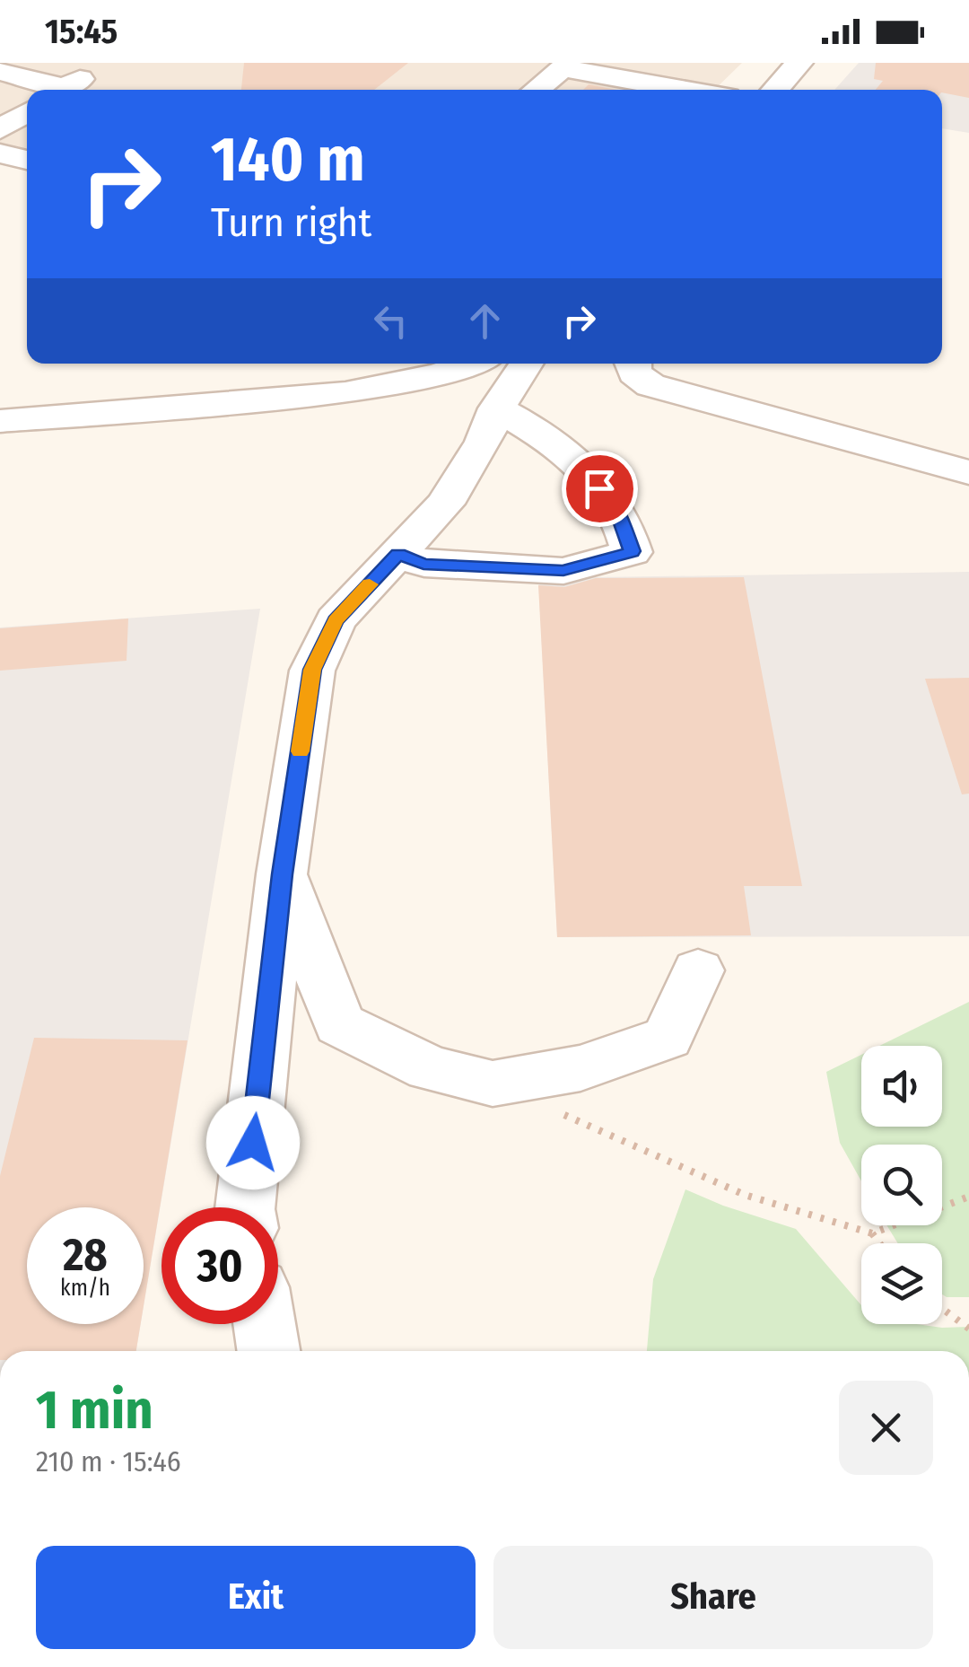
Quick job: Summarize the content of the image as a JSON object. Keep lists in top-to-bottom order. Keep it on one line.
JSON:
{"page":{"status":"15:45","turn":["140 m","Turn right"],"speed":"28 km/h","limit":"30","heading":["1 min","210 m · 15:46"],"buttons":["Exit","Share"]}}
